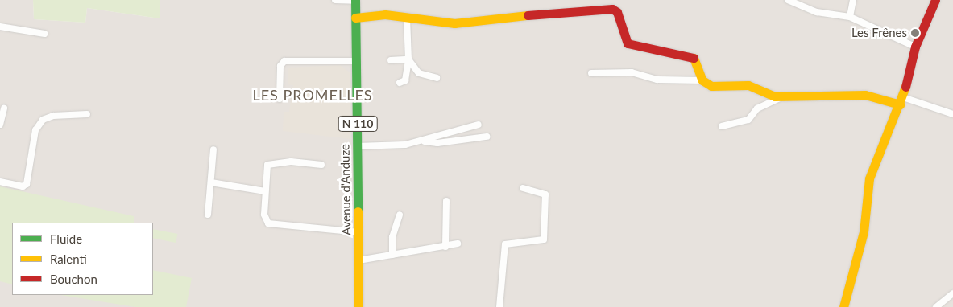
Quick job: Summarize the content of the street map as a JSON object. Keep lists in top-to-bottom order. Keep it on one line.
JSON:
{"streets":{"street":["N 110","Avenue d'Anduze"]},"districts":["LES PROMELLES"],"places":["Les Frênes"],"legend":["Fluide","Ralenti","Bouchon"]}
